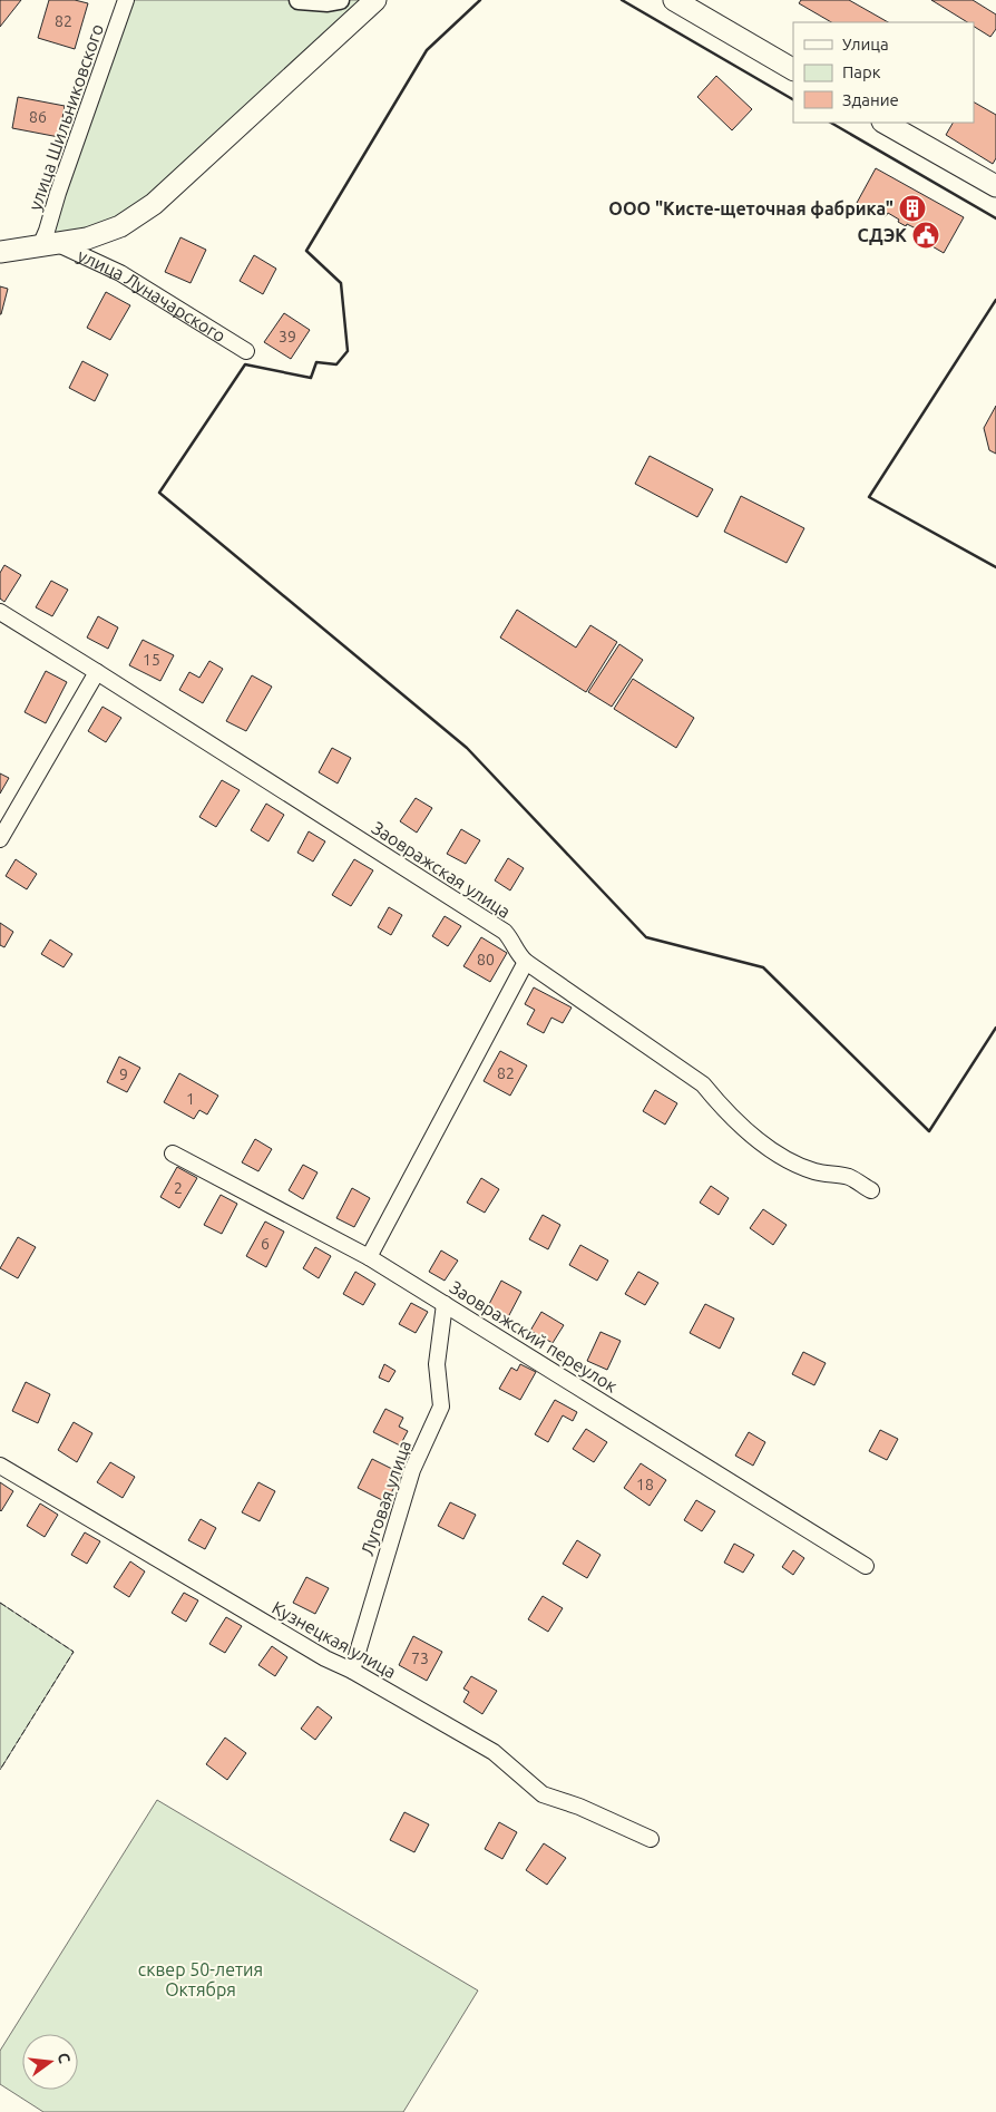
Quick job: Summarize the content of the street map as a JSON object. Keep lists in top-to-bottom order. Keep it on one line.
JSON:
{"streets":{"main road":["улица Луначарского"],"street":["улица Шильниковского","Заовражская улица","Заовражский переулок","Луговая улица","Кузнецкая улица"]},"crossings":[["улица Шильниковского","улица Луначарского"],["Заовражский переулок","Луговая улица"],["Луговая улица","Кузнецкая улица"]],"parks":["сквер 50-летия Октября"],"places":{"building":["ООО \"Кисте-щеточная фабрика\""],"public building":["СДЭК"]},"house_numbers":["82","86","39","15","80","82","9","1","2","6","18","73"],"legend":["Улица","Парк","Здание"],"north":"right"}
